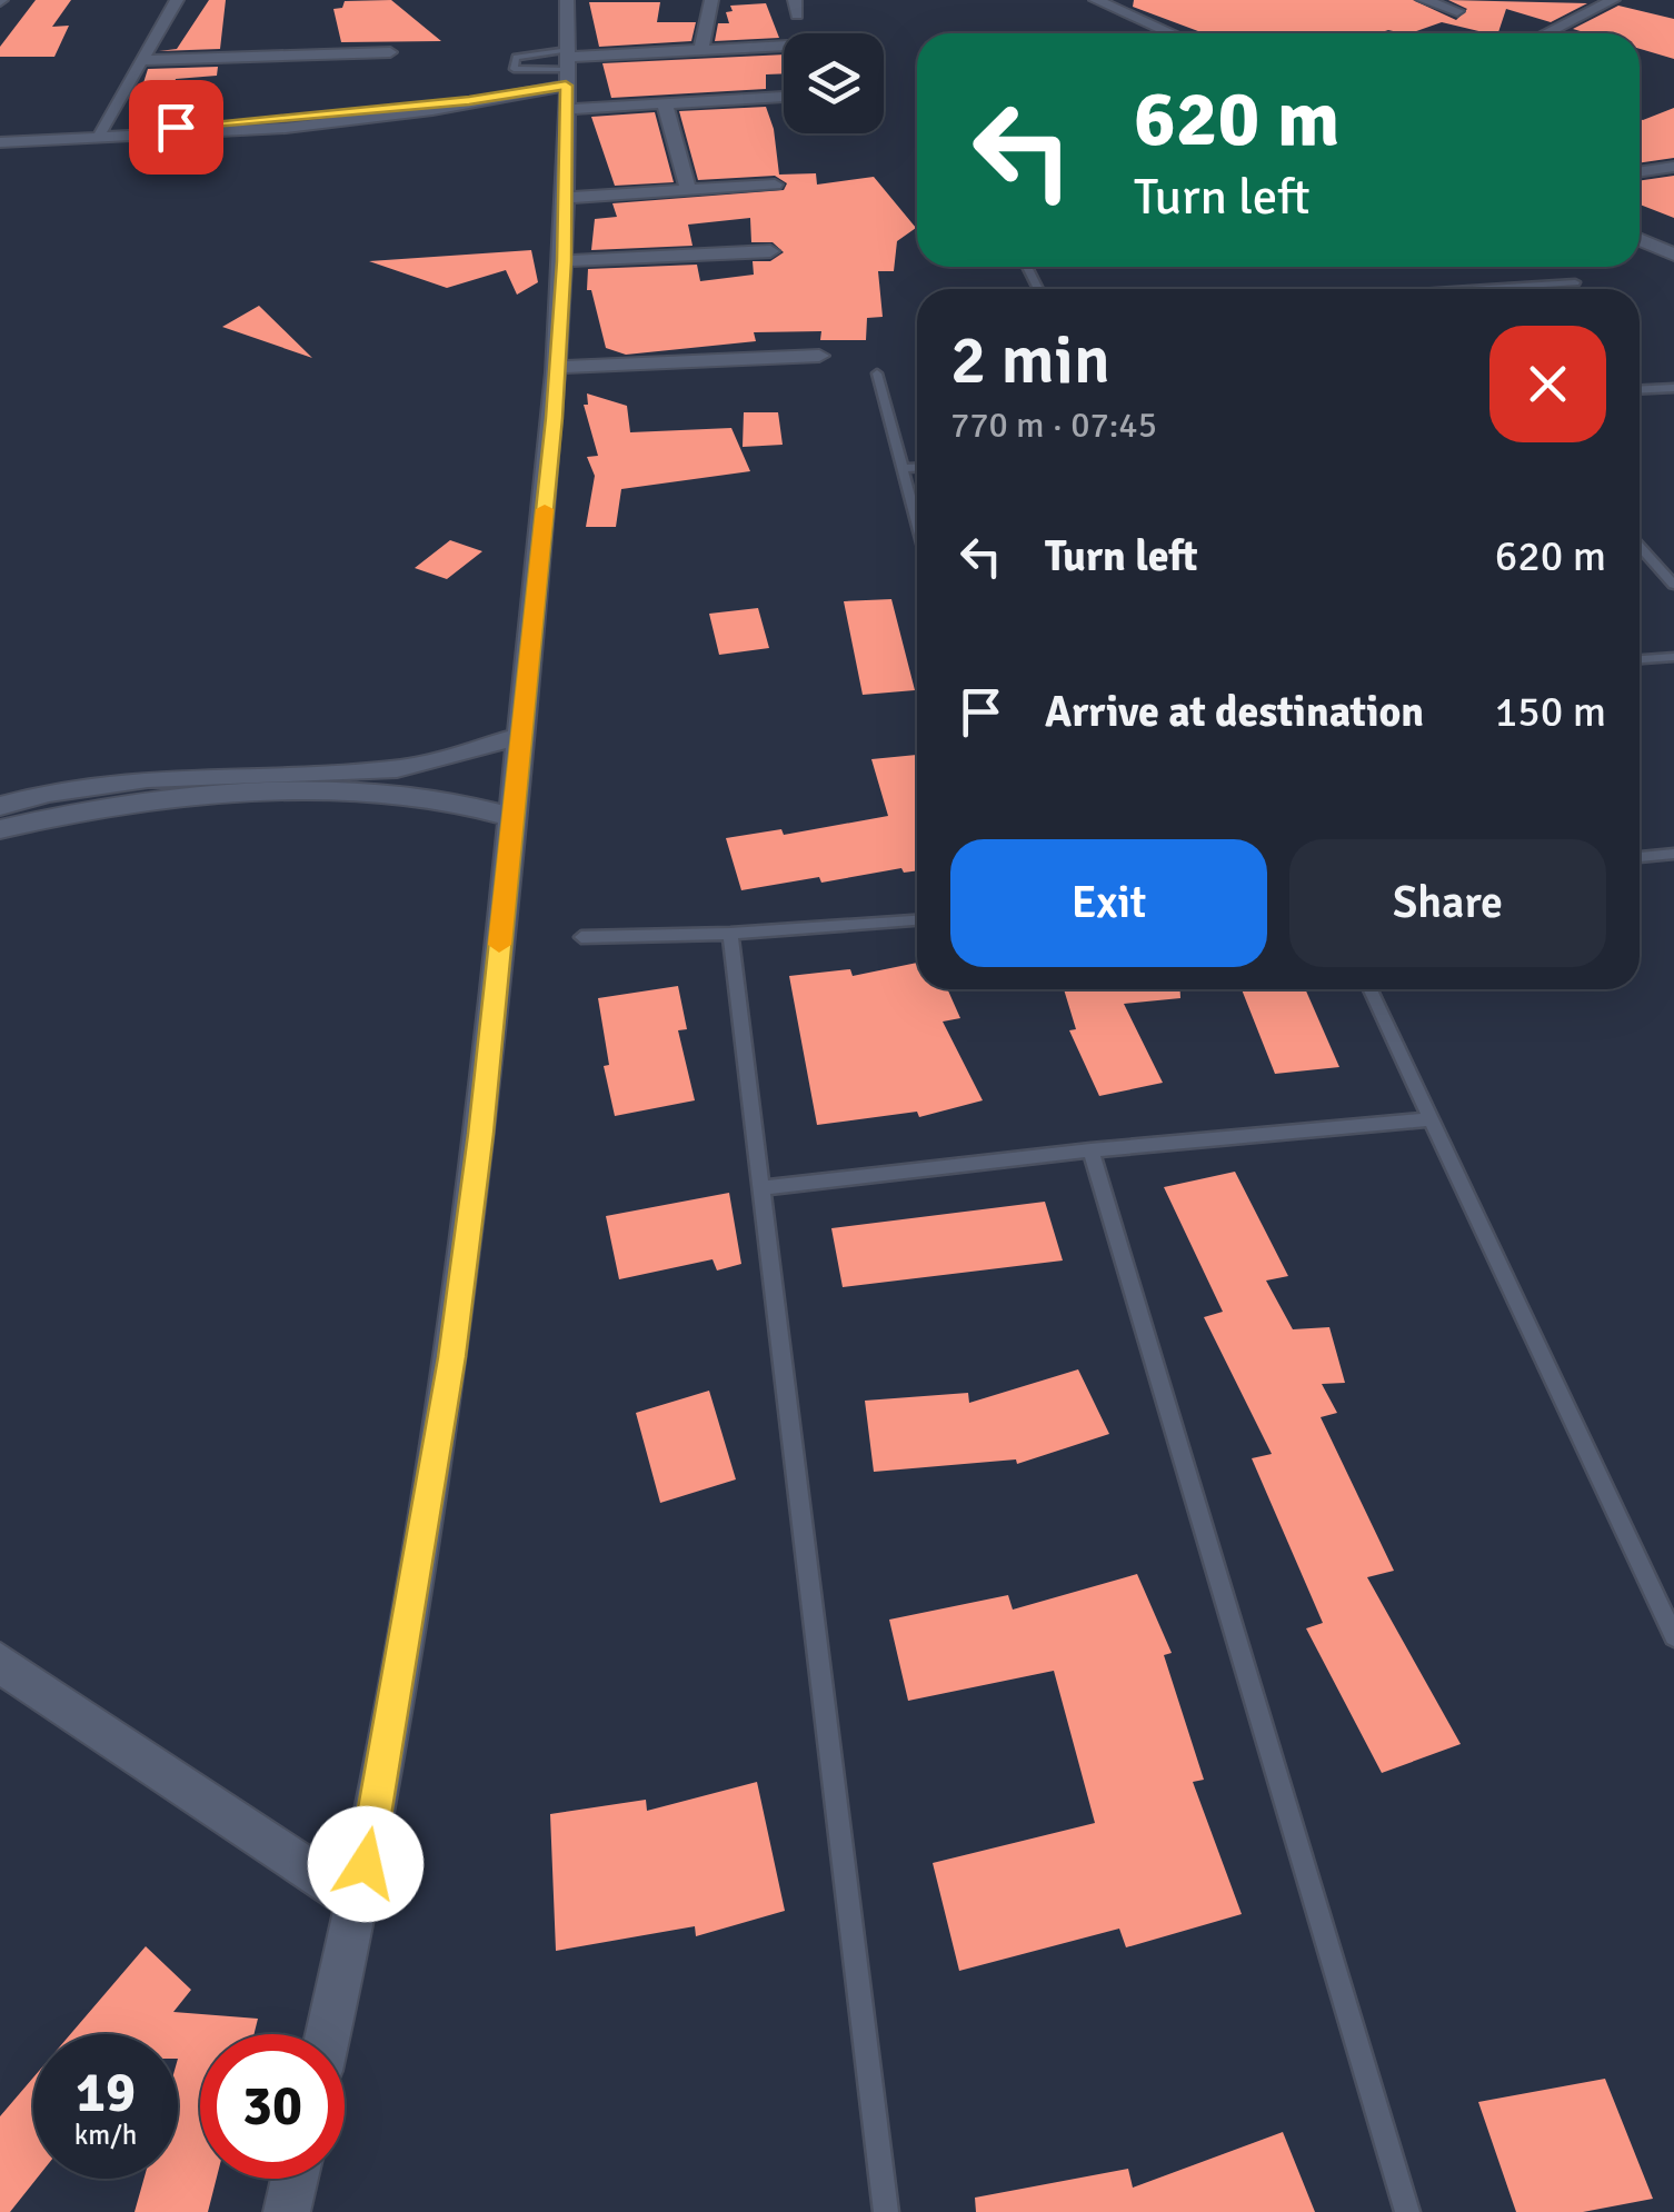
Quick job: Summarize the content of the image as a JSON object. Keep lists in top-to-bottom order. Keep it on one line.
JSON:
{"page":{"turn":["620 m","Turn left"],"heading":["2 min","770 m · 07:45"],"list":[{"name":"Turn left","value":"620 m"},{"name":"Arrive at destination","value":"150 m"}],"buttons":["Exit","Share"],"speed":"19 km/h","limit":"30"}}
